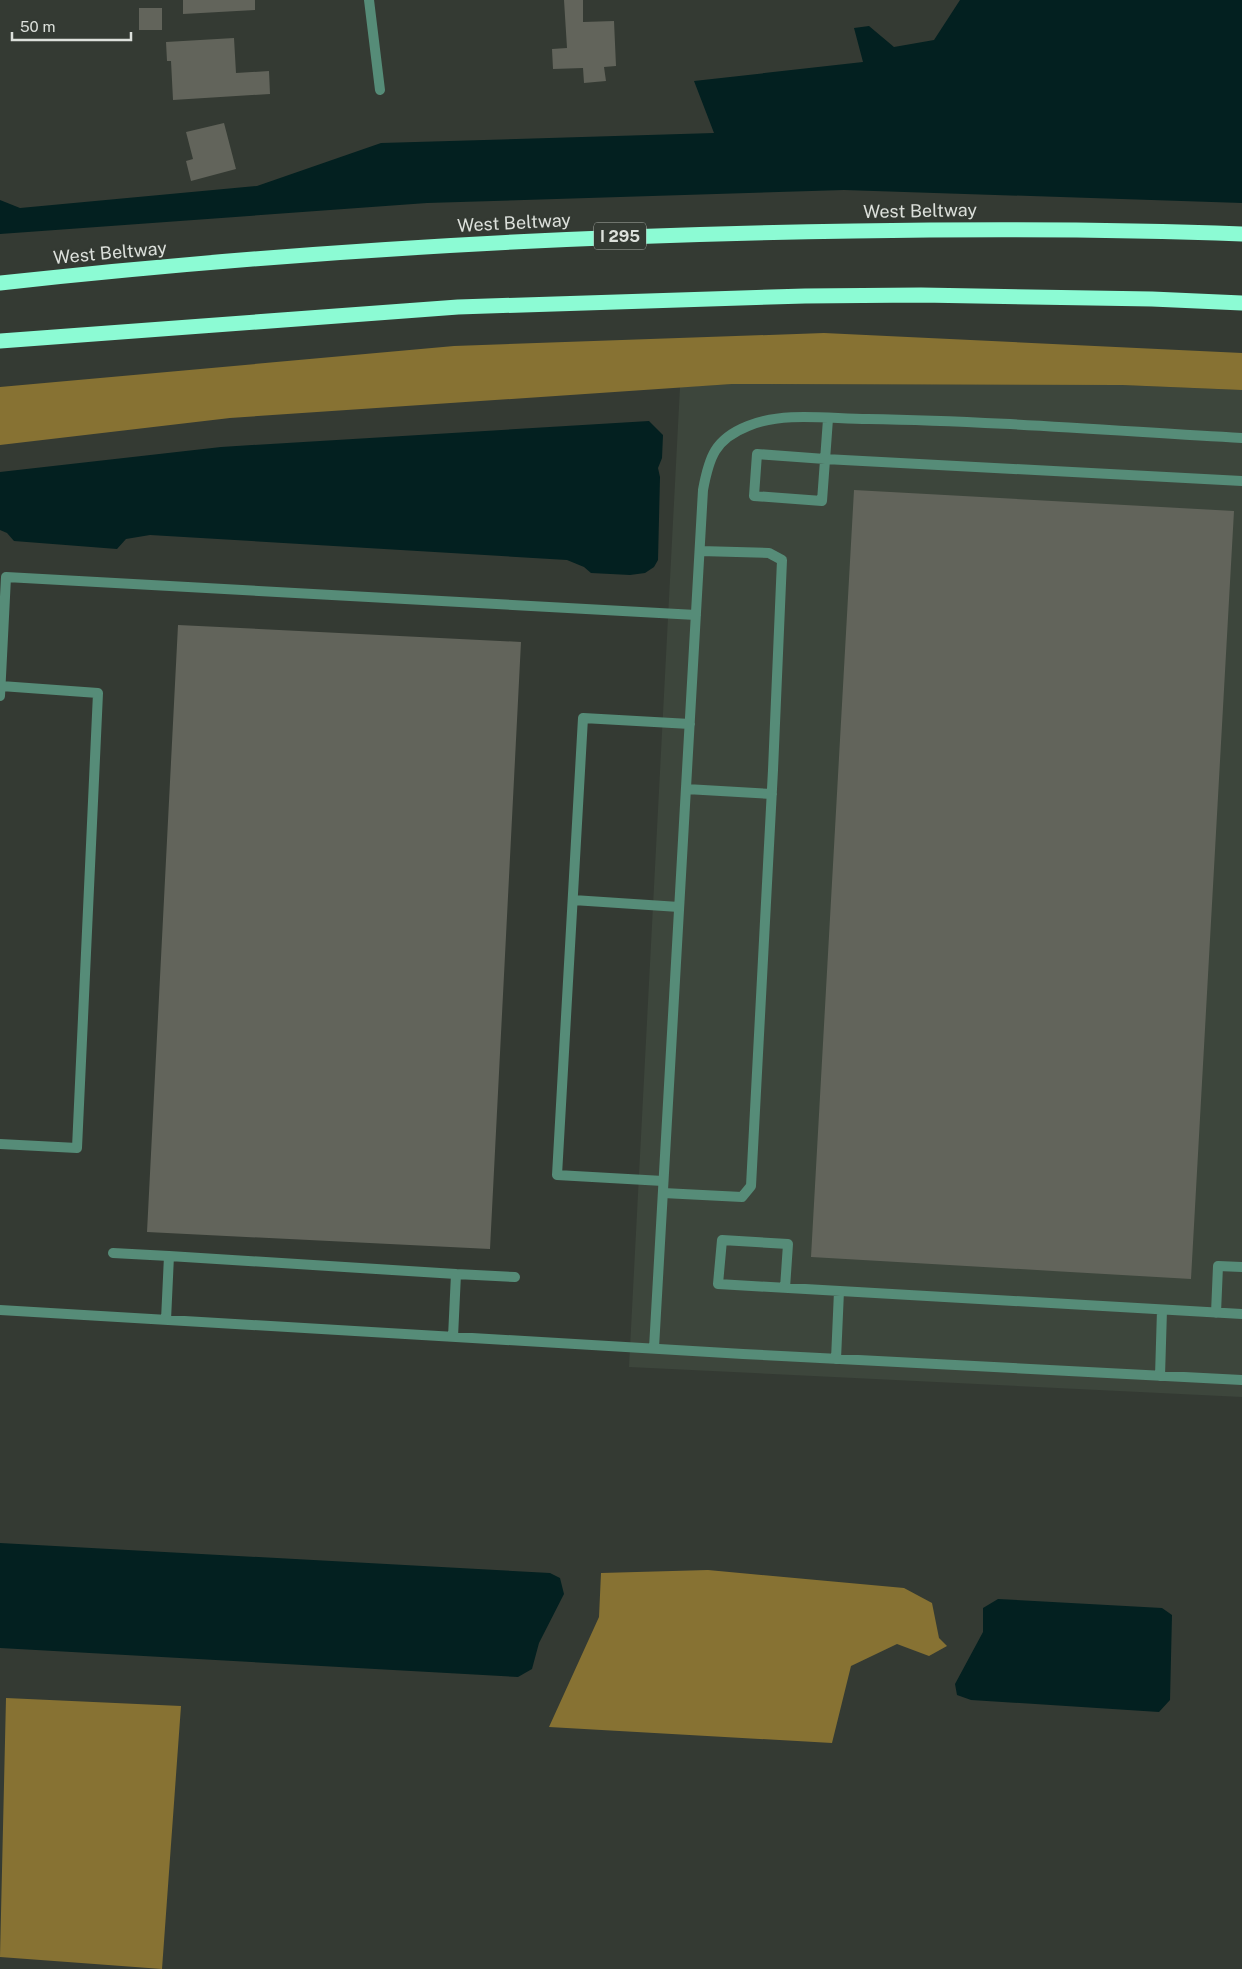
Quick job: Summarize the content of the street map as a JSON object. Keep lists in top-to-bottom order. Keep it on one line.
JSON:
{"streets":{"highway":["West Beltway","I 295"]},"scale_bar":"50 m"}
